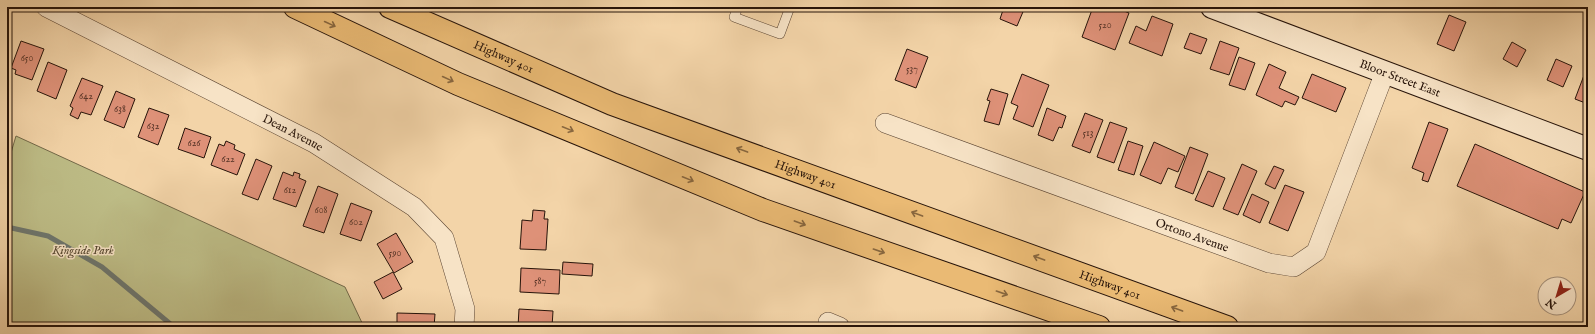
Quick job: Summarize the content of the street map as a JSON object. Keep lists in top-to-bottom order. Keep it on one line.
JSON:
{"streets":{"highway":["Highway 401"],"main road":["Bloor Street East"],"street":["Dean Avenue","Ortono Avenue"]},"crossings":[["Bloor Street East","Ortono Avenue"]],"parks":["Kingside Park"],"house_numbers":["520","650","537","642","638","632","513","626","622","612","608","602","590","587"],"north":"bottom left"}
